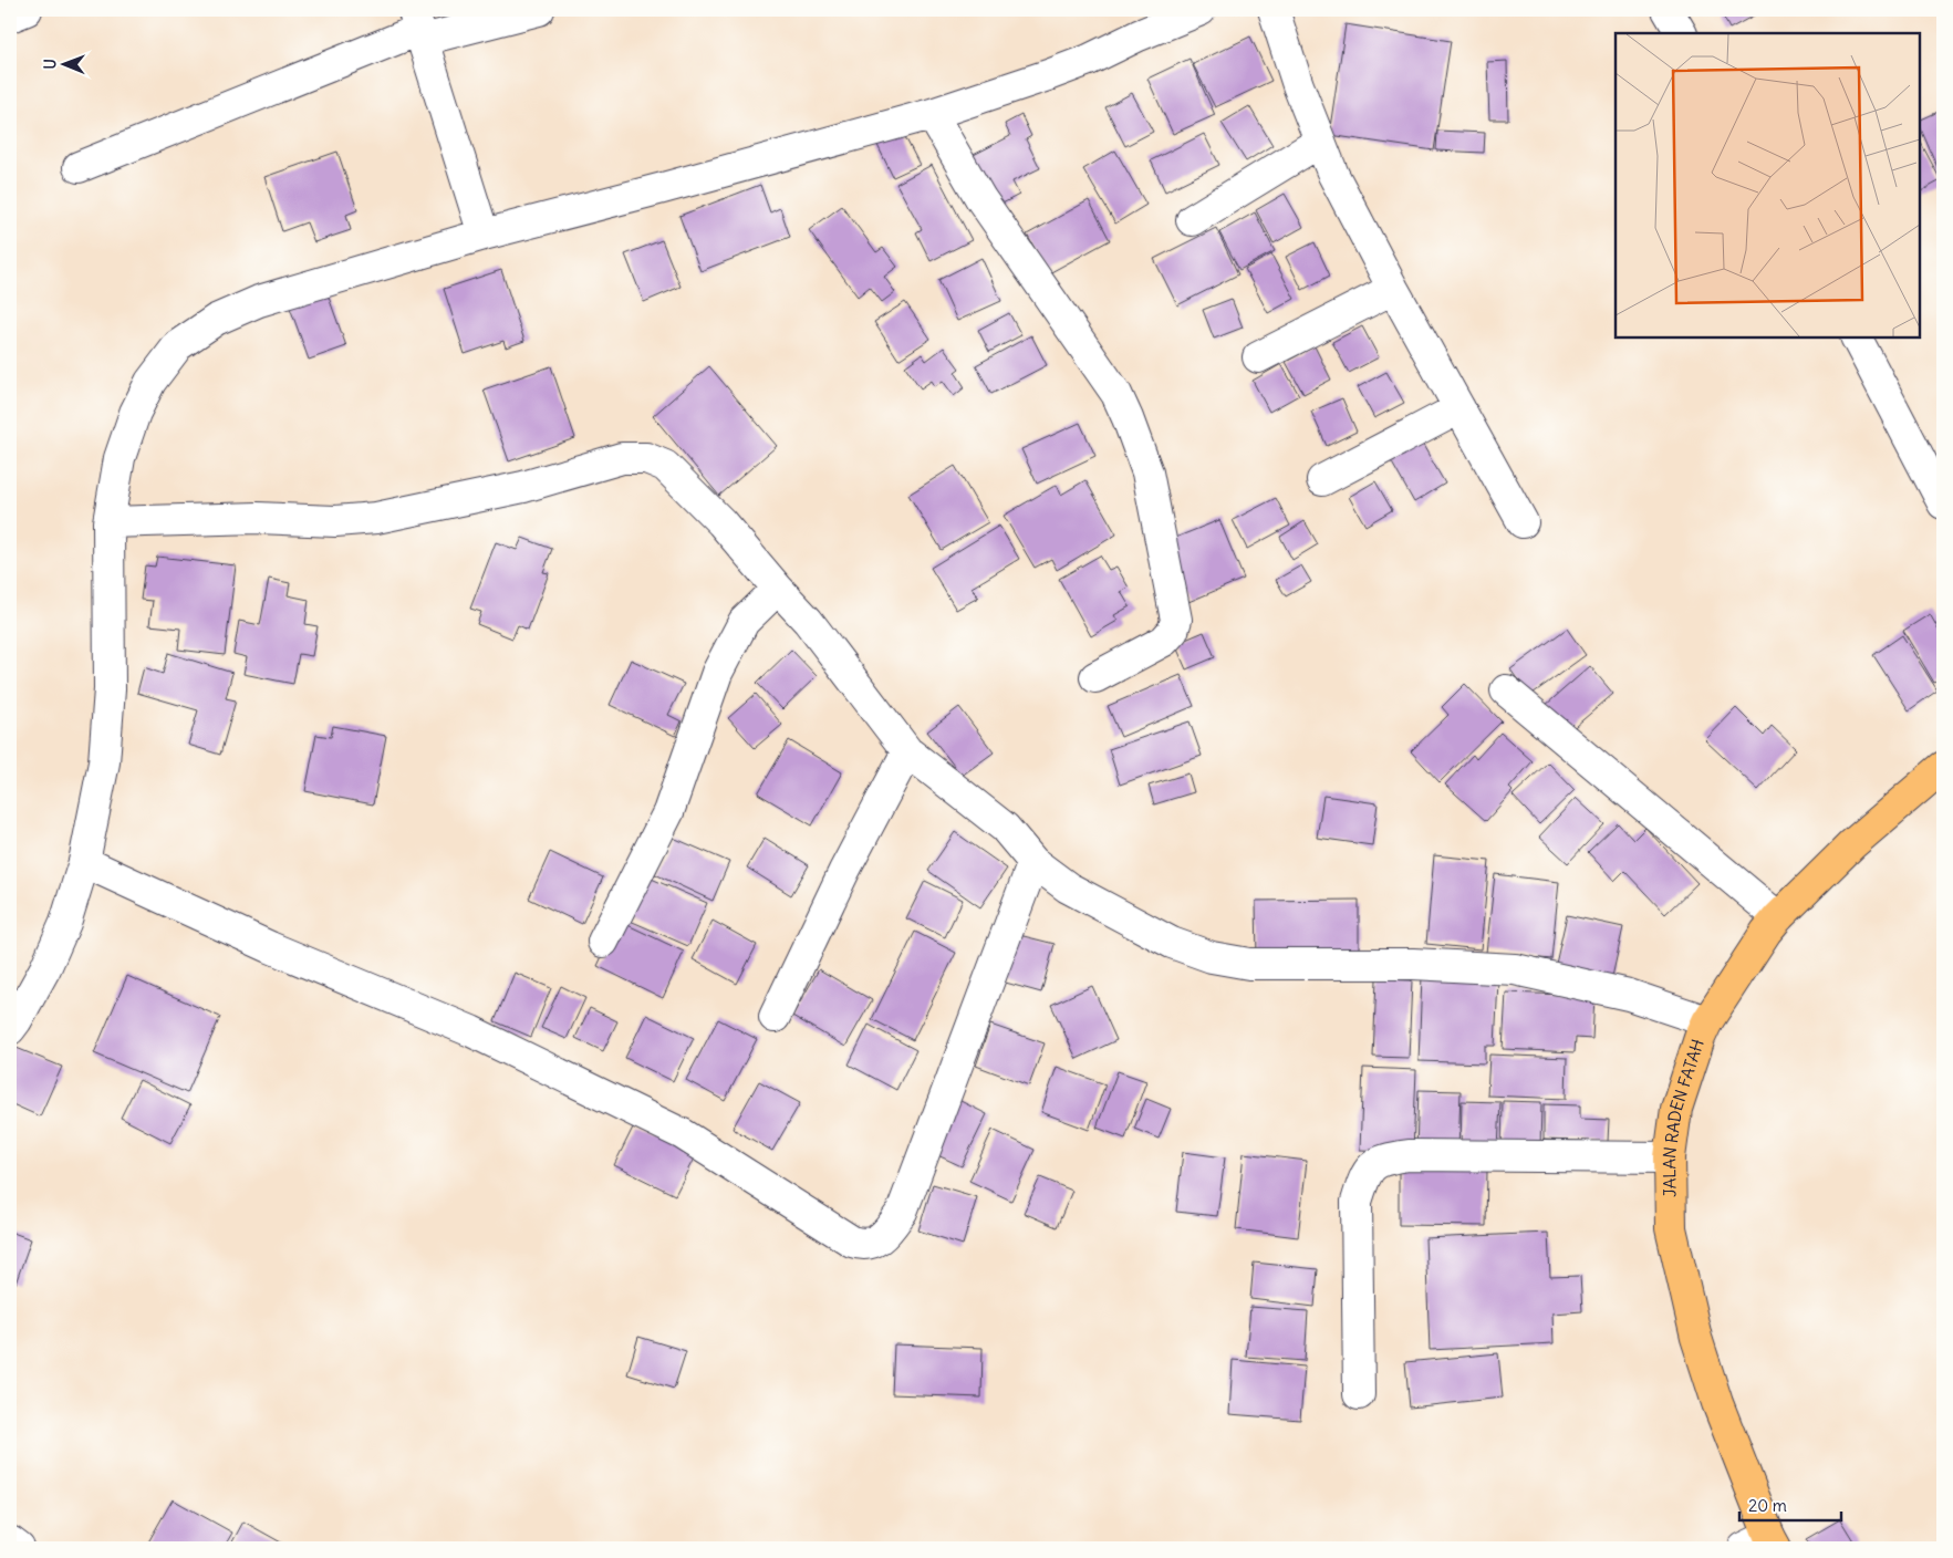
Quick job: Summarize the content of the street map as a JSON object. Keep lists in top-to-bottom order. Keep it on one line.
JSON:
{"streets":{"highway":["JALAN RADEN FATAH"]},"scale_bar":"20 m","north":"left"}
